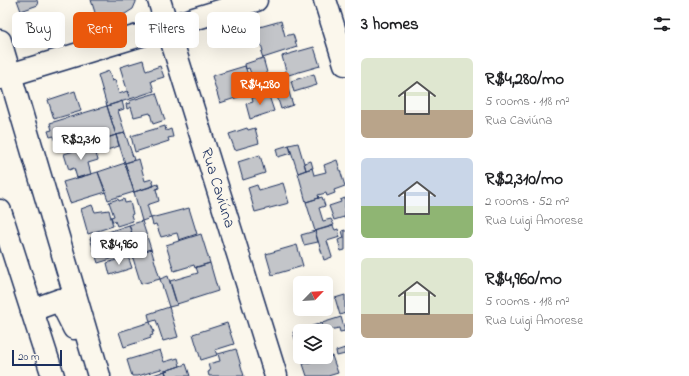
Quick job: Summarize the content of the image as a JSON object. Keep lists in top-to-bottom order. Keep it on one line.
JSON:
{"streets":{"street":["Rua Caviúna"]},"scale_bar":"20 m","north":"top right","page":{"heading":"3 homes","chip":["Buy","Rent","Filters","New"],"list":[{"name":"R$4,280/mo","note":"5 rooms · 118 m² · Rua Caviúna"},{"name":"R$2,310/mo","note":"2 rooms · 52 m² · Rua Luigi Amorese"},{"name":"R$4,960/mo","note":"5 rooms · 118 m² · Rua Luigi Amorese"}],"price":["R$4,280","R$2,310","R$4,960"],"scale":"20 m"}}
